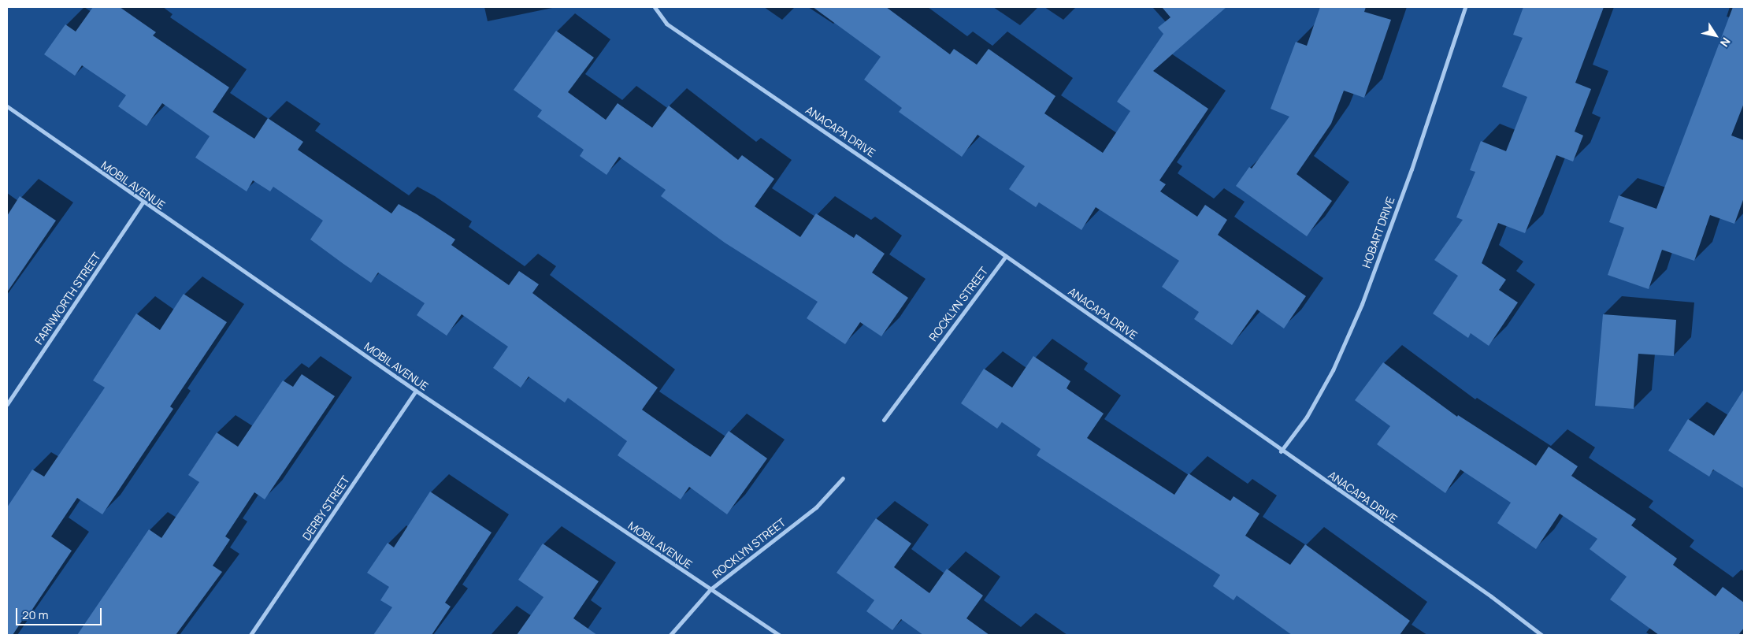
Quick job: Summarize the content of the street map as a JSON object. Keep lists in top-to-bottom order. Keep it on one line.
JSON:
{"streets":{"street":["ANACAPA DRIVE","MOBIL AVENUE","HOBART DRIVE","FARNWORTH STREET","ROCKLYN STREET","DERBY STREET"]},"crossings":[["ANACAPA DRIVE","HOBART DRIVE"],["ANACAPA DRIVE","ROCKLYN STREET"],["MOBIL AVENUE","FARNWORTH STREET"],["MOBIL AVENUE","ROCKLYN STREET"],["MOBIL AVENUE","DERBY STREET"]],"scale_bar":"20 m","north":"bottom right"}
